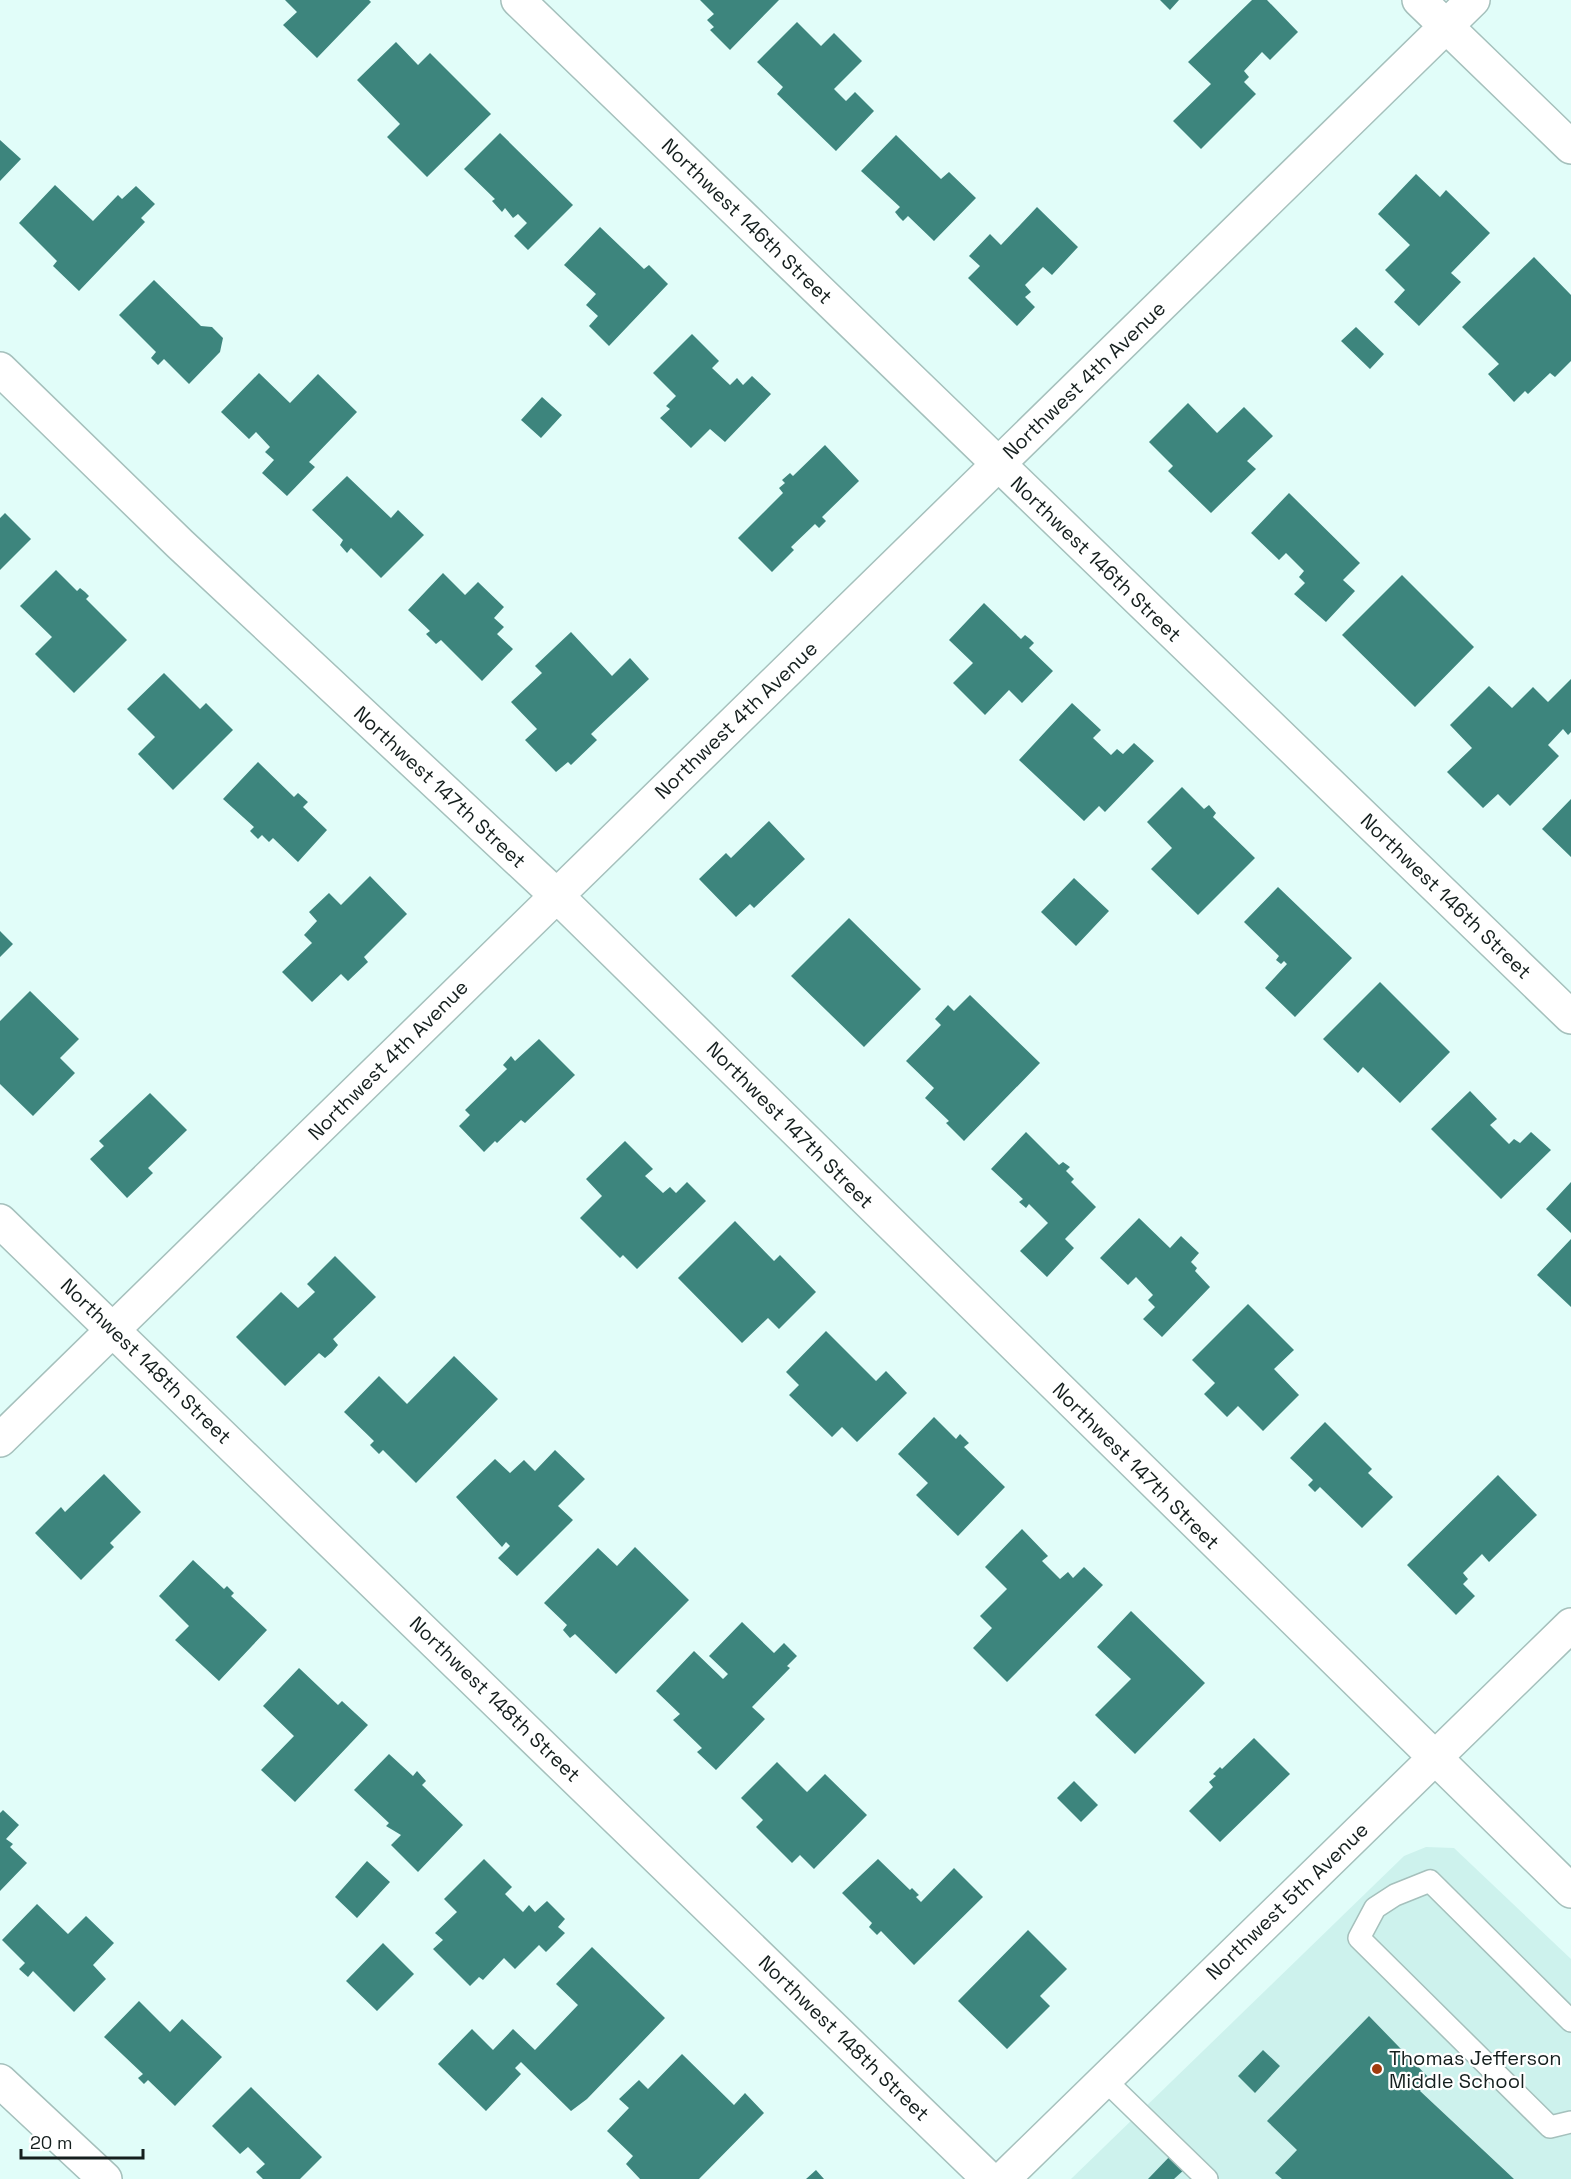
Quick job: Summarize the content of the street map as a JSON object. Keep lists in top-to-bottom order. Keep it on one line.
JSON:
{"streets":{"street":["Northwest 146th Street","Northwest 4th Avenue","Northwest 147th Street","Northwest 148th Street","Northwest 5th Avenue"]},"crossings":[["Northwest 146th Street","Northwest 4th Avenue"],["Northwest 4th Avenue","Northwest 147th Street"],["Northwest 4th Avenue","Northwest 148th Street"],["Northwest 147th Street","Northwest 5th Avenue"]],"places":["Thomas Jefferson Middle School"],"scale_bar":"20 m"}
